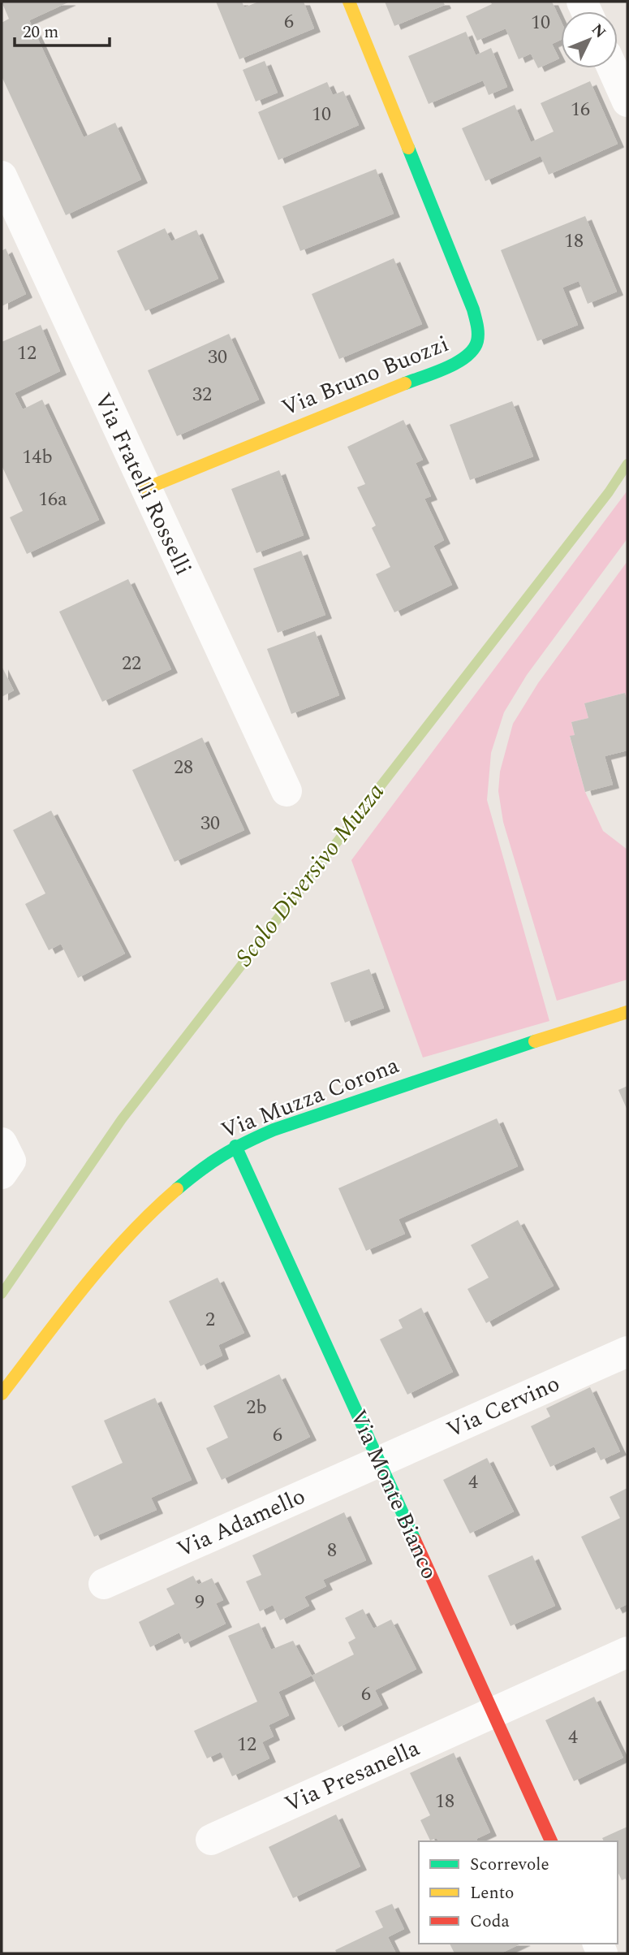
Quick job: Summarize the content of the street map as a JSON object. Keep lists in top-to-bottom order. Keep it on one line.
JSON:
{"streets":{"street":["Via Bruno Buozzi","Via Fratelli Rosselli","Via Muzza Corona","Via Cervino","Via Monte Bianco","Via Adamello","Via Presanella"]},"crossings":[["Via Bruno Buozzi","Via Fratelli Rosselli"],["Via Muzza Corona","Via Monte Bianco"],["Via Cervino","Via Monte Bianco"],["Via Cervino","Via Adamello"],["Via Monte Bianco","Via Adamello"],["Via Monte Bianco","Via Presanella"]],"water":["Scolo Diversivo Muzza"],"house_numbers":["6","10","16","10","18","12","30","32","14b","16a","22","28","30","2","2b","6","4","8","9","6","4","12","18"],"legend":["Scorrevole","Lento","Coda"],"scale_bar":"20 m","north":"top right"}
